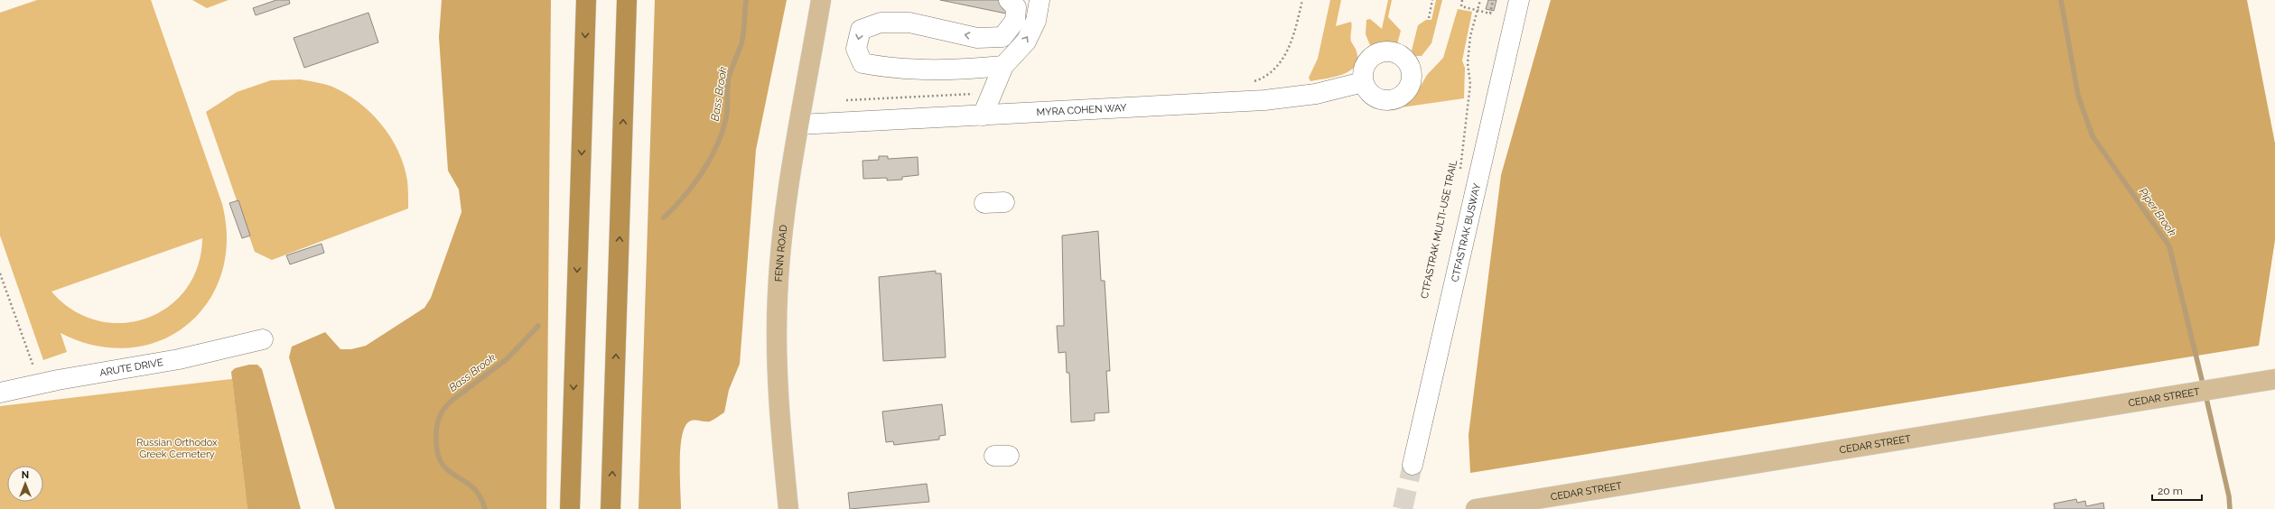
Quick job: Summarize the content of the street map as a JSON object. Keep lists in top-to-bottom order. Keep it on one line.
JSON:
{"streets":{"main road":["FENN ROAD","CEDAR STREET"],"street":["MYRA COHEN WAY","CTFASTRAK BUSWAY","ARUTE DRIVE"],"path":["CTFASTRAK MULTI-USE TRAIL"]},"crossings":[["MYRA COHEN WAY","FENN ROAD"]],"water":["Bass Brook","Piper Brook"],"parks":["Russian Orthodox Greek Cemetery"],"scale_bar":"20 m","north":"top"}
